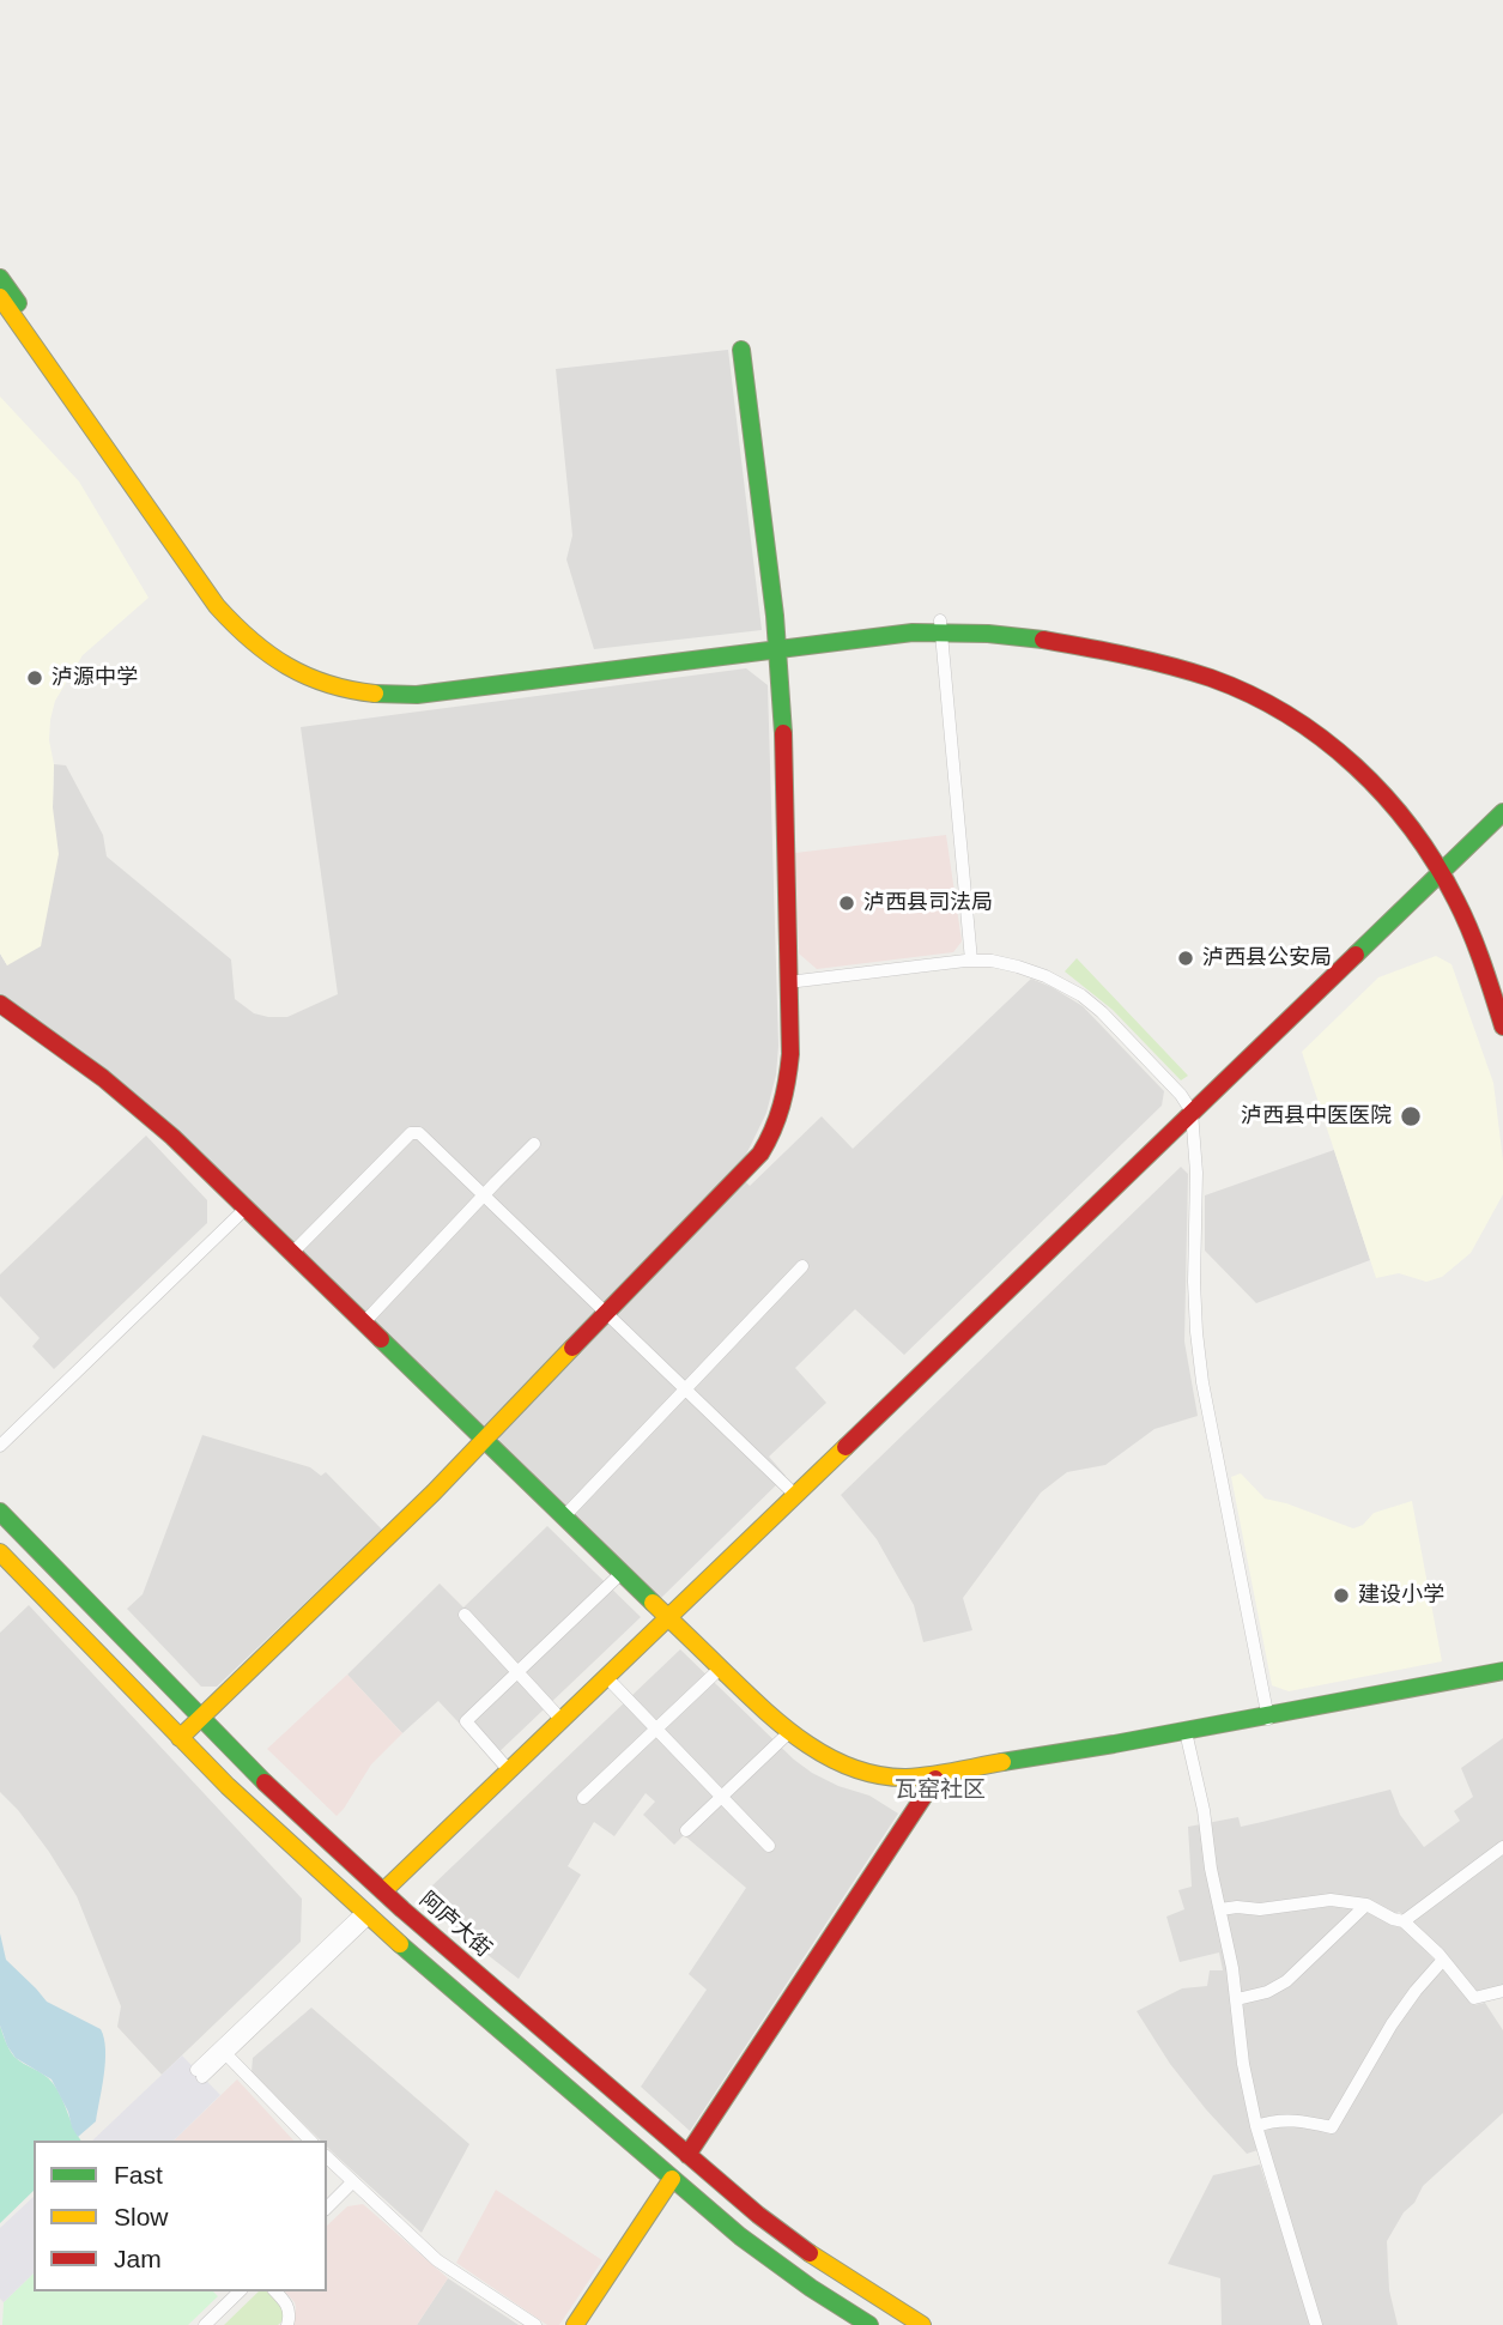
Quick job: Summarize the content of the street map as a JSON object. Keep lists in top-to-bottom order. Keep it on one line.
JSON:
{"streets":{"main road":["阿庐大街"]},"districts":["瓦窑社区"],"places":["泸源中学","泸西县司法局","泸西县公安局","泸西县中医医院","建设小学"],"legend":["Fast","Slow","Jam"]}
